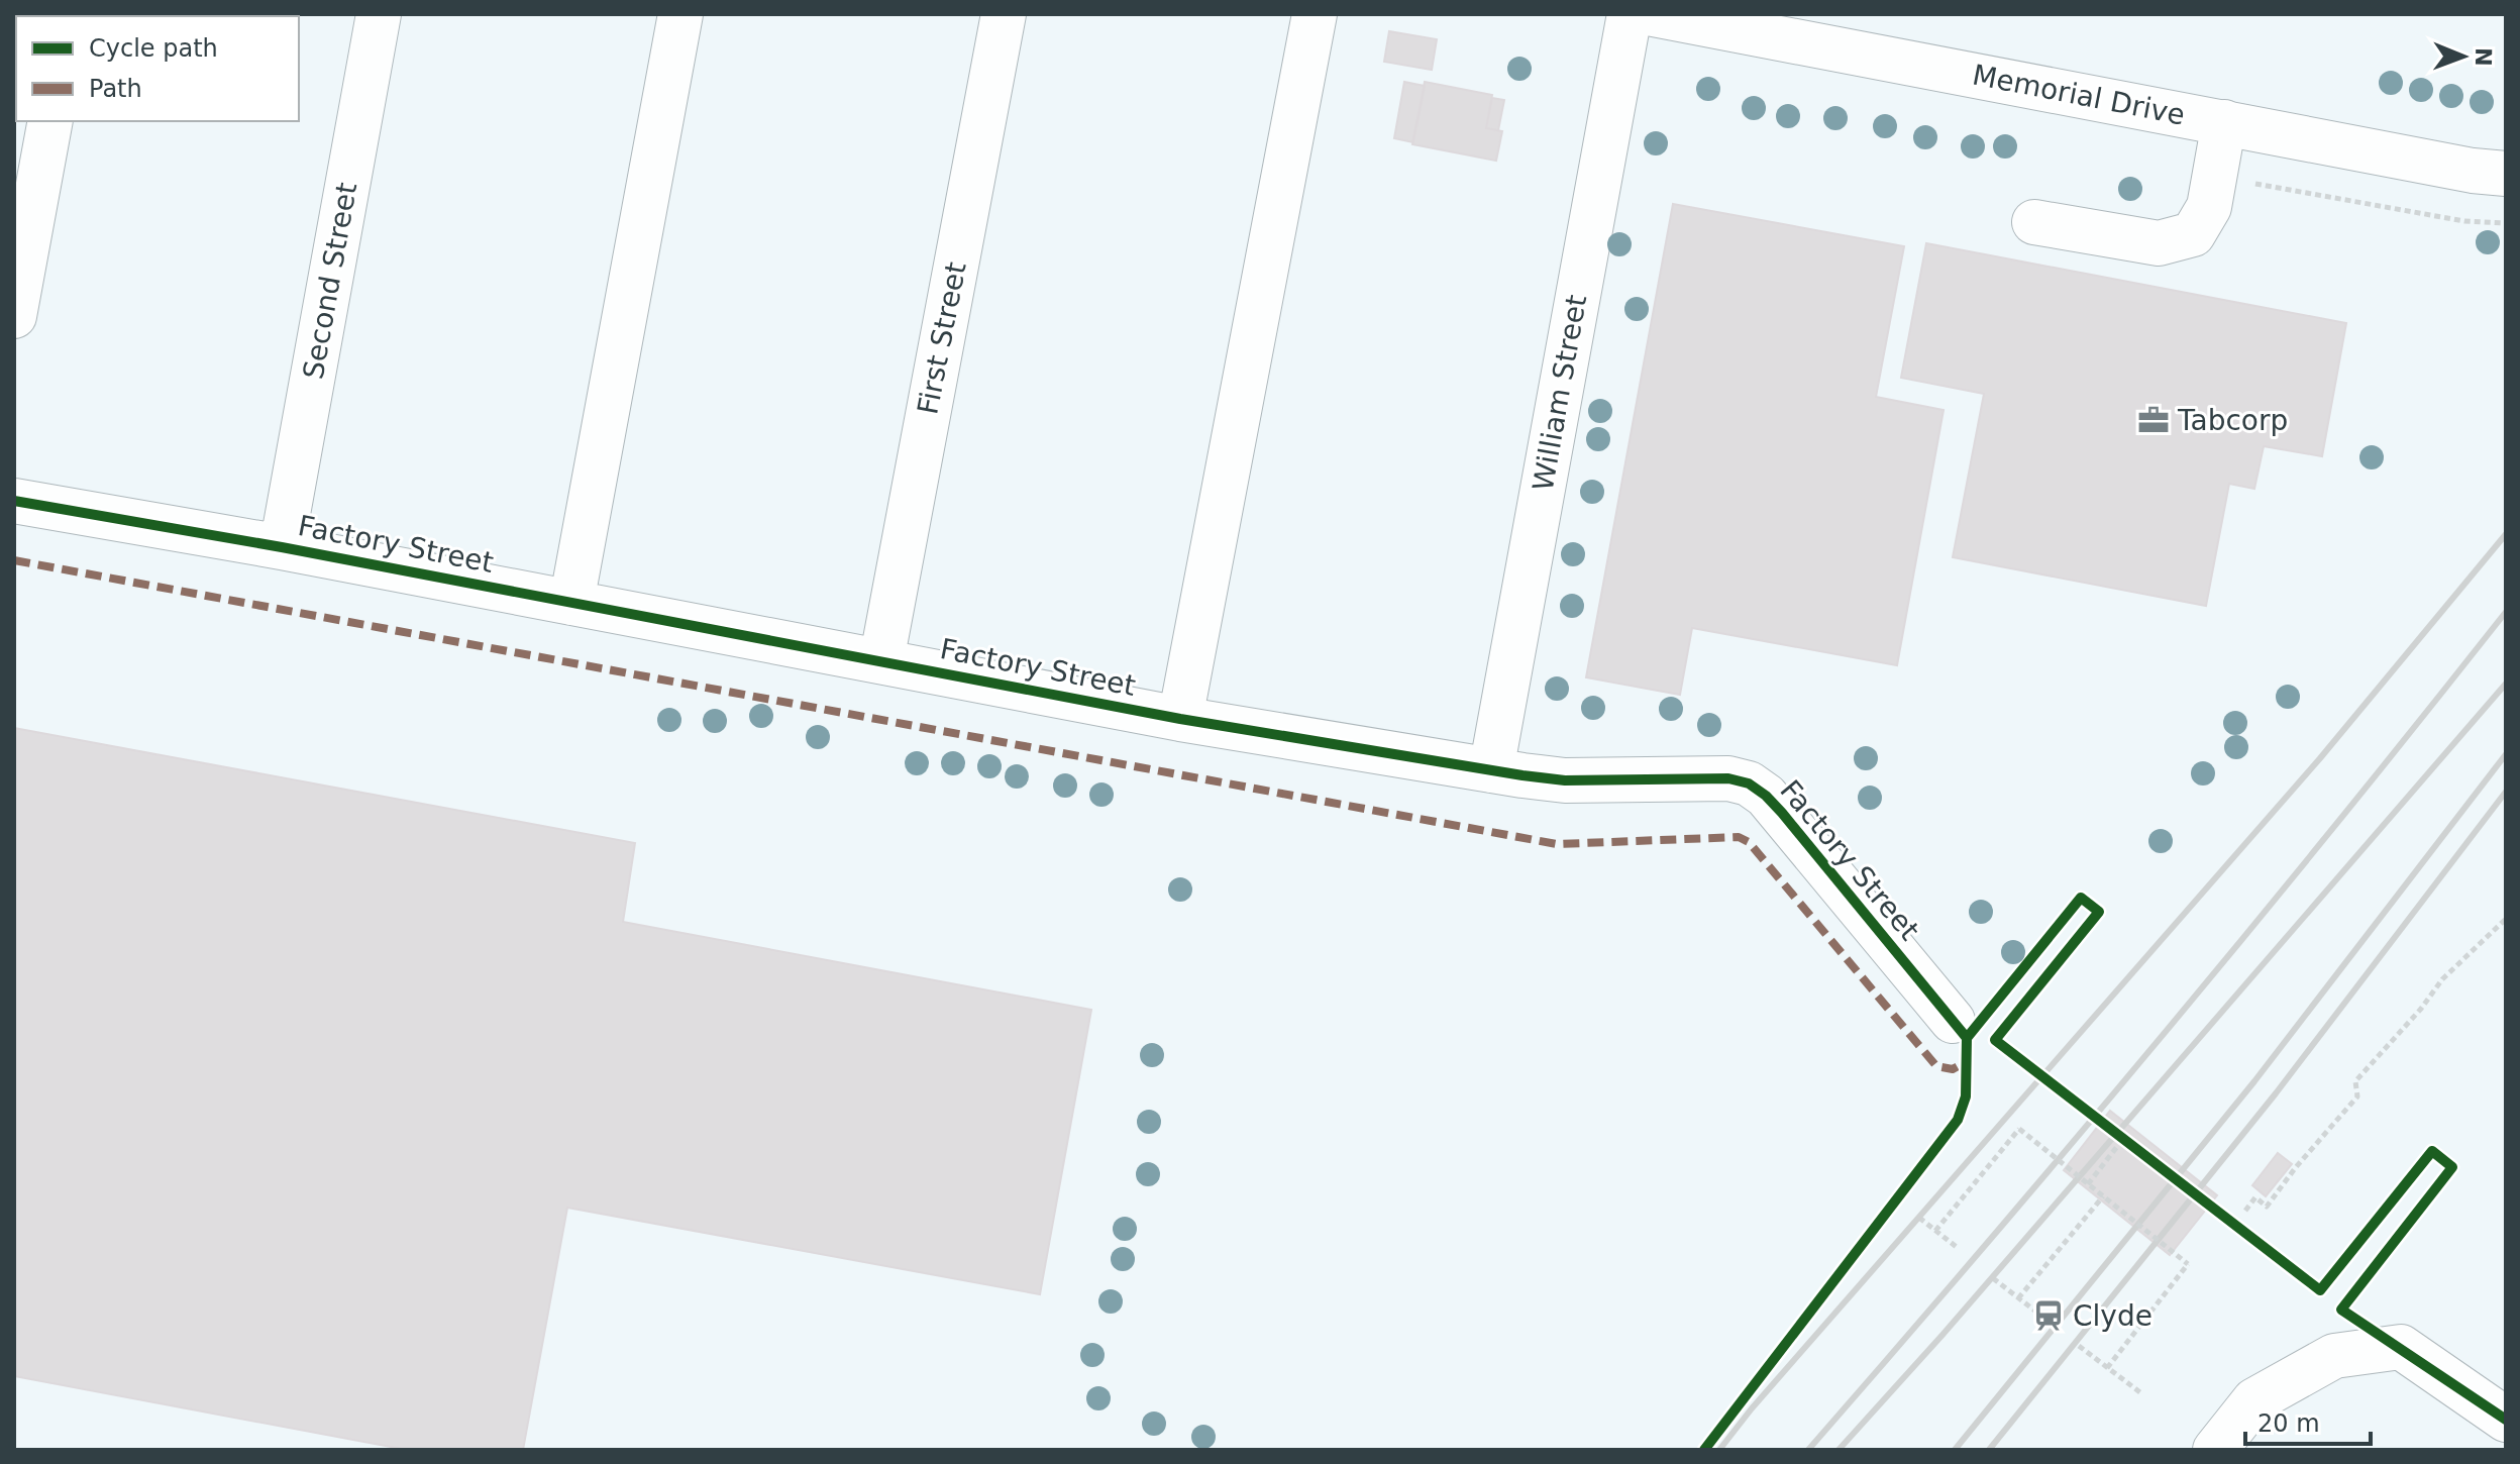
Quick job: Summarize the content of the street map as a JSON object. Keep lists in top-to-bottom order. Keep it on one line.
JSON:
{"streets":{"street":["Memorial Drive","Second Street","First Street","William Street","Factory Street"]},"crossings":[["Second Street","Factory Street"],["First Street","Factory Street"],["William Street","Factory Street"]],"places":{"office":["Tabcorp"],"station":["Clyde"]},"legend":["Cycle path","Path"],"scale_bar":"20 m","north":"right"}
